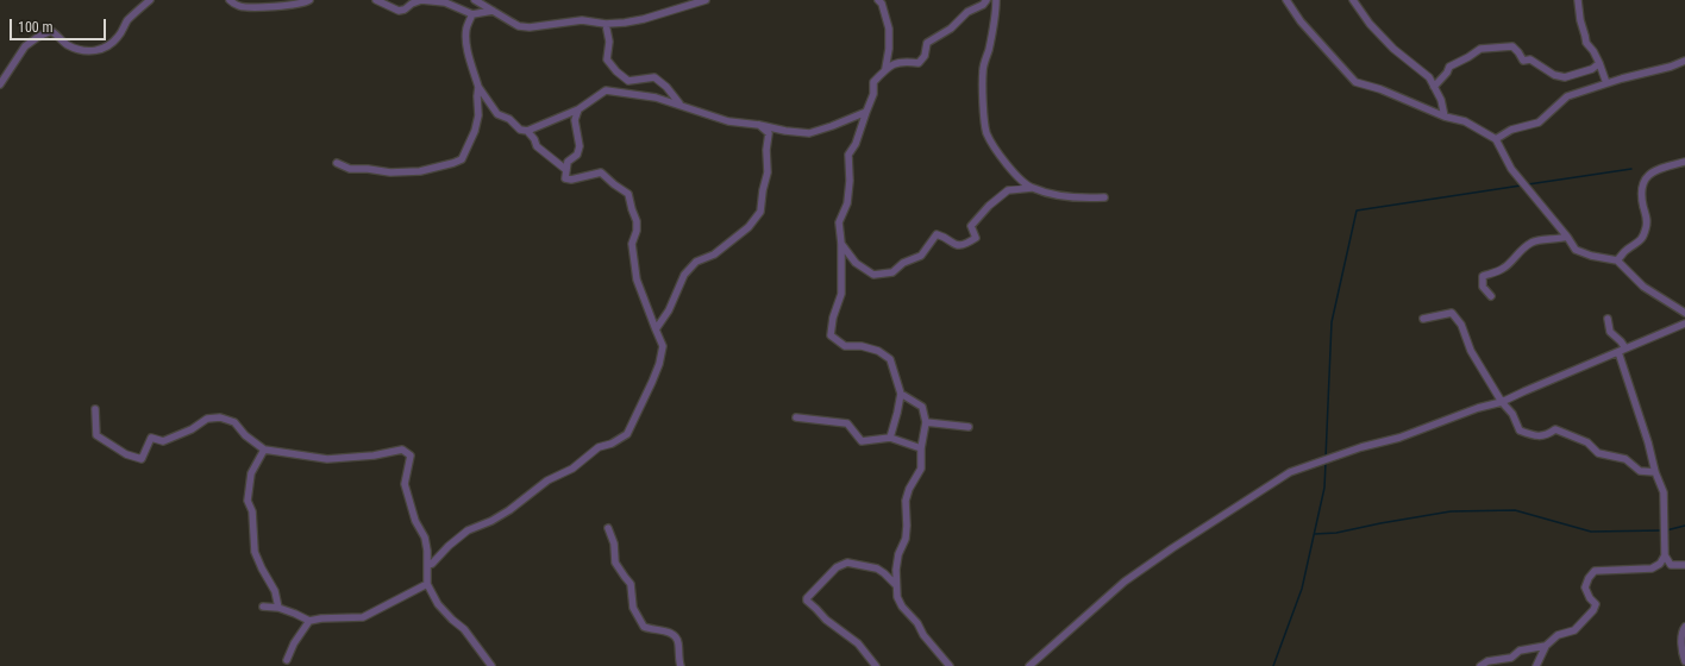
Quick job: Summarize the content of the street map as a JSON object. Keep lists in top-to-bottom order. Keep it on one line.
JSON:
{"scale_bar":"100 m"}
